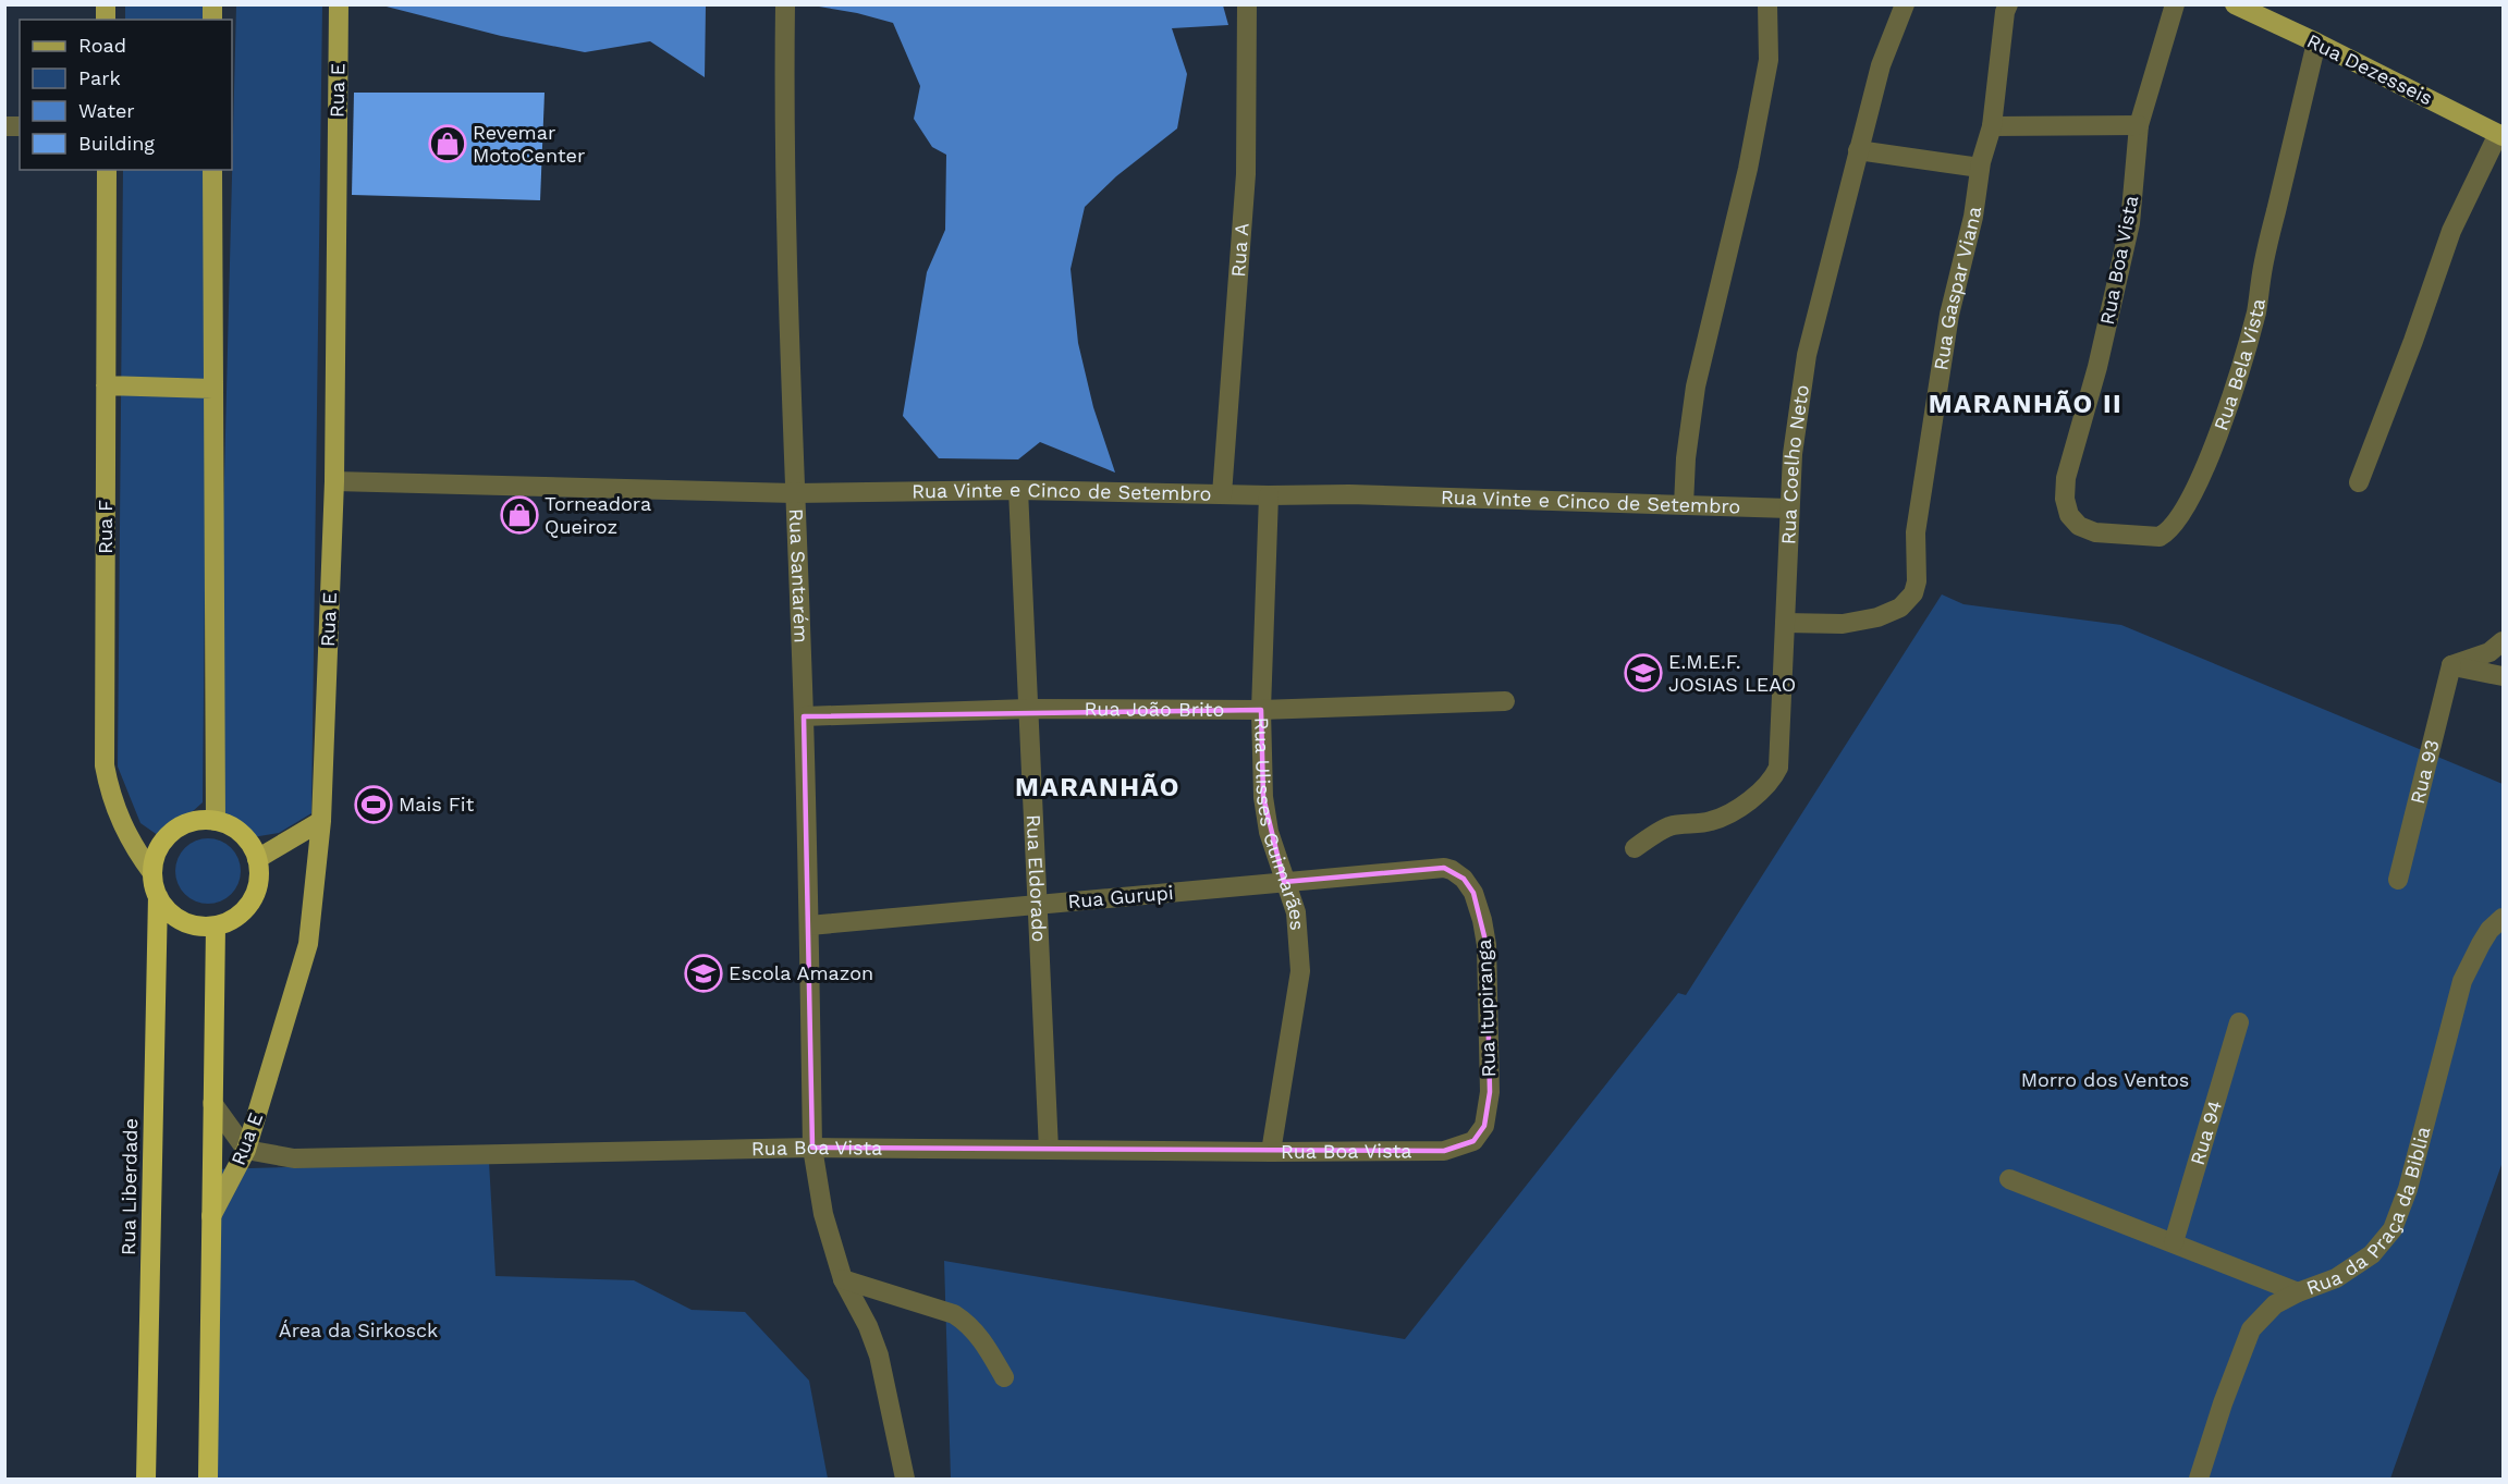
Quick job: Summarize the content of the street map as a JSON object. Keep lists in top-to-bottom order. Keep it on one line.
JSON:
{"streets":{"highway":["Rua Liberdade"],"main road":["Rua Dezesseis","Rua E","Rua F"],"street":["Rua A","Rua Boa Vista","Rua Gaspar Viana","Rua Bela Vista","Rua Coelho Neto","Rua Vinte e Cinco de Setembro","Rua Santarém","Rua João Brito","Rua 93","Rua Ulisses Guimarães","Rua Eldorado","Rua Gurupi","Rua Itupiranga","Rua 94","Rua da Praça da Biblia"]},"crossings":[["Rua Dezesseis","Rua Bela Vista"],["Rua E","Rua Boa Vista"],["Rua E","Rua Vinte e Cinco de Setembro"],["Rua A","Rua Vinte e Cinco de Setembro"],["Rua Boa Vista","Rua Bela Vista"],["Rua Boa Vista","Rua Santarém"],["Rua Boa Vista","Rua Ulisses Guimarães"],["Rua Boa Vista","Rua Eldorado"],["Rua Boa Vista","Rua Itupiranga"],["Rua Gaspar Viana","Rua Coelho Neto"],["Rua Coelho Neto","Rua Vinte e Cinco de Setembro"],["Rua Vinte e Cinco de Setembro","Rua Santarém"],["Rua Vinte e Cinco de Setembro","Rua Ulisses Guimarães"],["Rua Vinte e Cinco de Setembro","Rua Eldorado"],["Rua F","Rua Liberdade"],["Rua Santarém","Rua João Brito"],["Rua Santarém","Rua Gurupi"],["Rua João Brito","Rua Ulisses Guimarães"],["Rua João Brito","Rua Eldorado"],["Rua Ulisses Guimarães","Rua Gurupi"],["Rua Eldorado","Rua Gurupi"],["Rua Gurupi","Rua Itupiranga"]],"districts":["MARANHÃO II","MARANHÃO"],"parks":["Morro dos Ventos","Área da Sirkosck"],"places":{"shop":["Revemar MotoCenter","Torneadora Queiroz"],"school or university":["E.M.E.F. JOSIAS LEAO","Escola Amazon"],"sports":["Mais Fit"]},"legend":["Road","Park","Water","Building"]}
